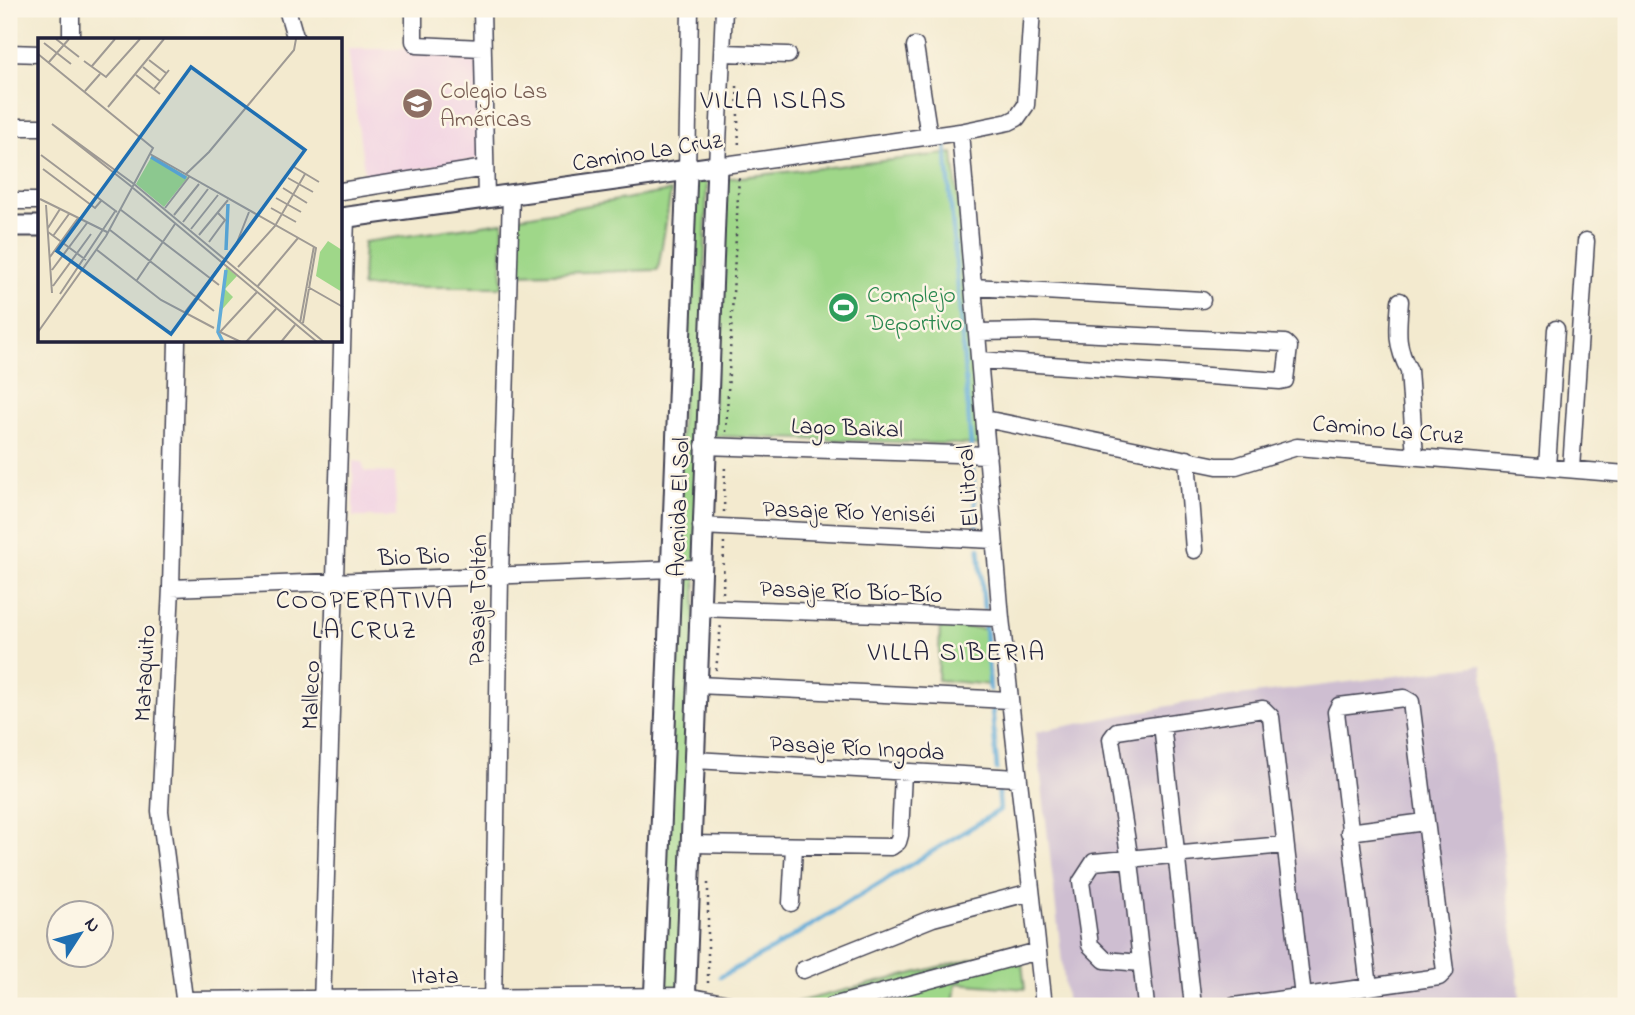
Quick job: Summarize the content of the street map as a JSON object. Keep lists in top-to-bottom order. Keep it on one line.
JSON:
{"streets":{"main road":["Camino La Cruz","Avenida El Sol"],"street":["Lago Baikal","El Litoral","Pasaje Río Yeniséi","Bio Bio","Pasaje Río Bío-Bío","Pasaje Toltén","Mataquito","Malleco","Pasaje Río Ingoda","Itata"]},"crossings":[["Camino La Cruz","El Litoral"],["Camino La Cruz","Avenida El Sol"],["Camino La Cruz","Pasaje Toltén"],["Camino La Cruz","Malleco"],["Lago Baikal","El Litoral"],["Lago Baikal","Avenida El Sol"],["El Litoral","Pasaje Río Yeniséi"],["El Litoral","Pasaje Río Bío-Bío"],["El Litoral","Pasaje Río Ingoda"],["Avenida El Sol","Pasaje Río Yeniséi"],["Avenida El Sol","Bio Bio"],["Avenida El Sol","Pasaje Río Bío-Bío"],["Avenida El Sol","Pasaje Río Ingoda"],["Avenida El Sol","Itata"],["Bio Bio","Pasaje Toltén"],["Bio Bio","Mataquito"],["Bio Bio","Malleco"],["Pasaje Toltén","Itata"],["Mataquito","Itata"],["Malleco","Itata"]],"districts":["VILLA ISLAS","COOPERATIVA LA CRUZ","VILLA SIBERIA"],"places":{"school or university":["Colegio Las Américas"],"sports":["Complejo Deportivo"]},"north":"top right"}
